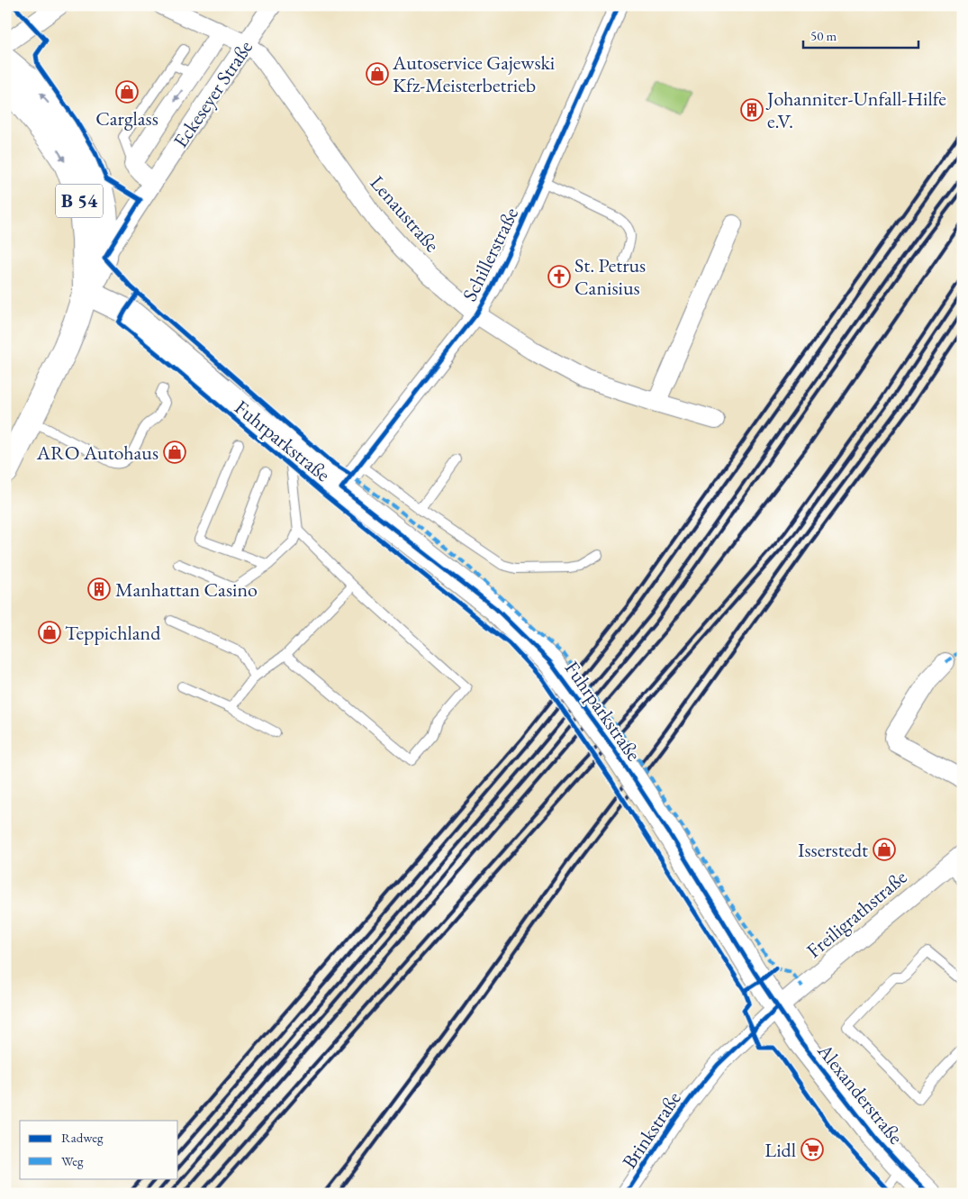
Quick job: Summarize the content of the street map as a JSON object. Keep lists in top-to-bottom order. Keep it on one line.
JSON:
{"streets":{"main road":["B 54","Fuhrparkstraße","Alexanderstraße"],"street":["Eckeseyer Straße","Lenaustraße","Schillerstraße","Freiligrathstraße","Brinkstraße"]},"crossings":[["Eckeseyer Straße","B 54"],["Eckeseyer Straße","Lenaustraße"],["B 54","Fuhrparkstraße"],["Lenaustraße","Schillerstraße"],["Schillerstraße","Fuhrparkstraße"],["Fuhrparkstraße","Freiligrathstraße"],["Fuhrparkstraße","Alexanderstraße"],["Fuhrparkstraße","Brinkstraße"],["Freiligrathstraße","Alexanderstraße"],["Freiligrathstraße","Brinkstraße"],["Alexanderstraße","Brinkstraße"]],"places":{"shop":["Autoservice Gajewski Kfz-Meisterbetrieb","Carglass","ARO Autohaus","Teppichland","Isserstedt"],"building":["Johanniter-Unfall-Hilfe e.V.","Manhattan Casino"],"church":["St. Petrus Canisius"],"supermarket":["Lidl"]},"legend":["Radweg","Weg"],"scale_bar":"50 m"}
